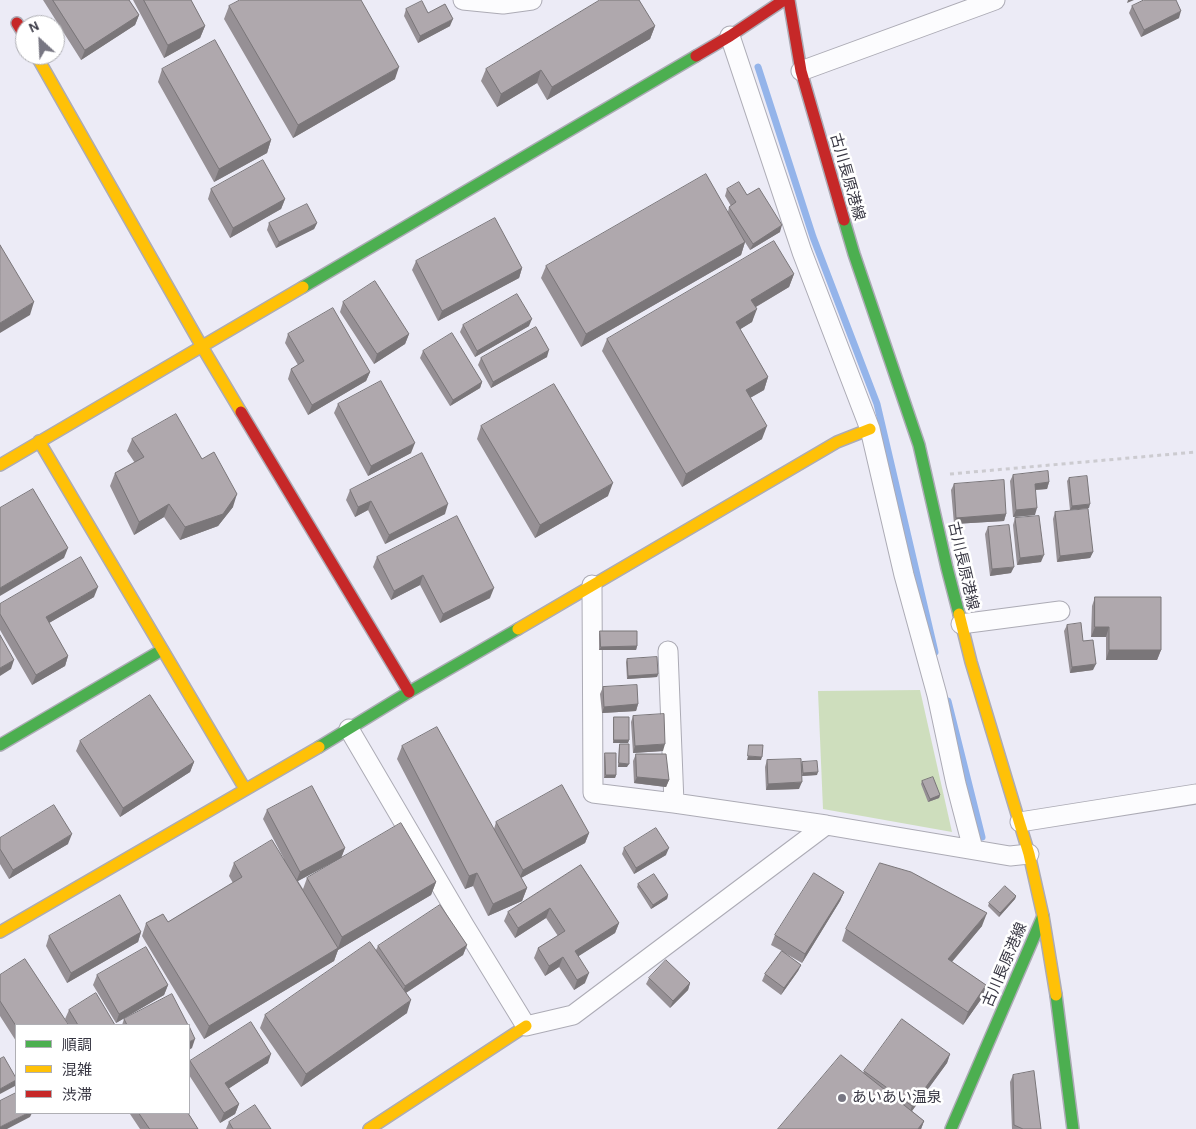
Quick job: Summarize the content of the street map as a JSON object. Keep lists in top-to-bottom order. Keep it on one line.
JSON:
{"streets":{"street":["古川長原港線"]},"places":["あいあい温泉"],"legend":["順調","混雑","渋滞"],"north":"top left"}
